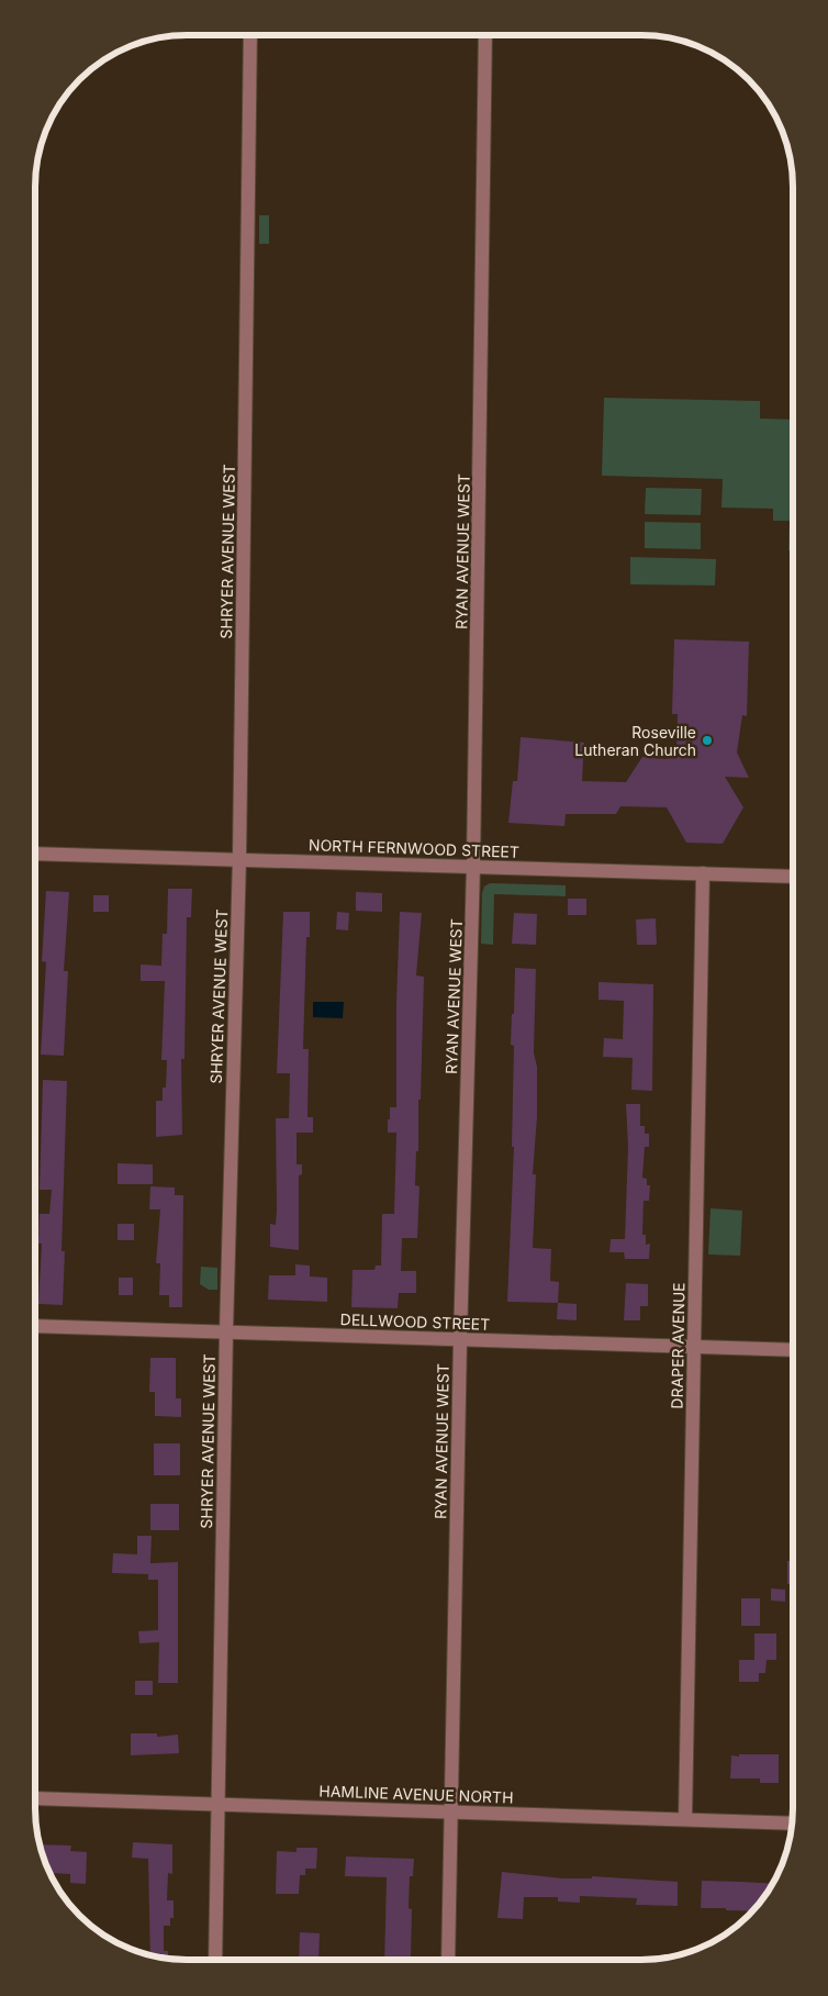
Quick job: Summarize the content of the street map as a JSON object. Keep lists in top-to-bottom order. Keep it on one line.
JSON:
{"streets":{"street":["SHRYER AVENUE WEST","RYAN AVENUE WEST","NORTH FERNWOOD STREET","DELLWOOD STREET","DRAPER AVENUE","HAMLINE AVENUE NORTH"]},"crossings":[["SHRYER AVENUE WEST","NORTH FERNWOOD STREET"],["SHRYER AVENUE WEST","DELLWOOD STREET"],["SHRYER AVENUE WEST","HAMLINE AVENUE NORTH"],["RYAN AVENUE WEST","NORTH FERNWOOD STREET"],["RYAN AVENUE WEST","DELLWOOD STREET"],["RYAN AVENUE WEST","HAMLINE AVENUE NORTH"],["NORTH FERNWOOD STREET","DRAPER AVENUE"],["DELLWOOD STREET","DRAPER AVENUE"],["DRAPER AVENUE","HAMLINE AVENUE NORTH"]],"places":["Roseville Lutheran Church"]}
